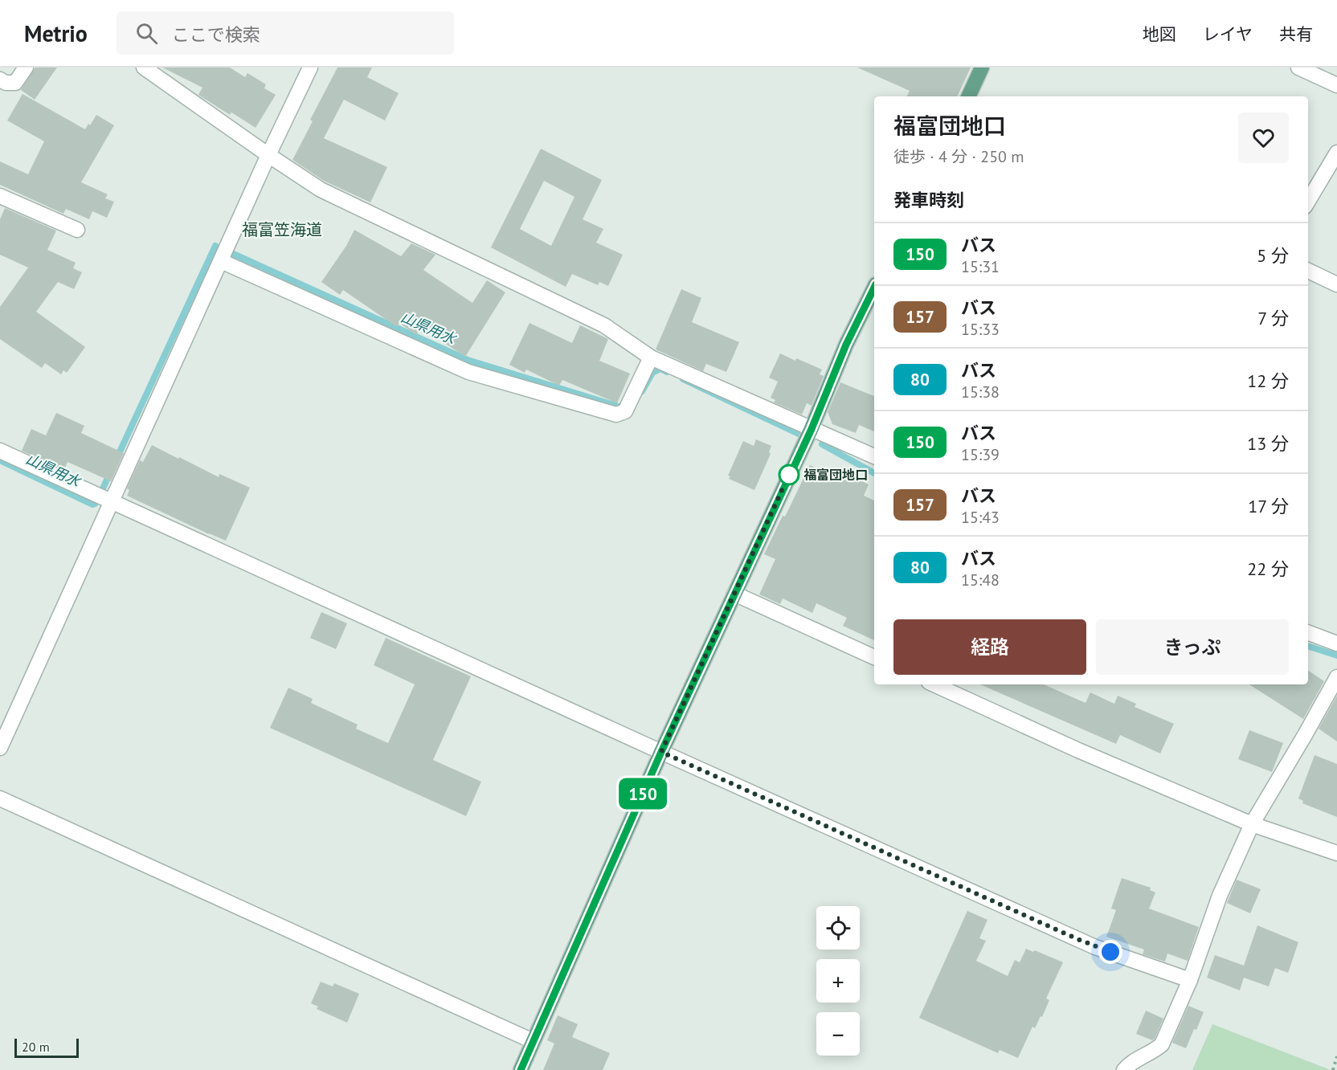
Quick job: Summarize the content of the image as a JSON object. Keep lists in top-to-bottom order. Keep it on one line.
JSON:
{"districts":["福富笠海道"],"water":["山県用水"],"places":["福富団地口"],"lines":["bus line 150"],"scale_bar":"20 m","page":{"header":"Metrio","search":"ここで検索","nav":["地図","レイヤ","共有"],"on_map":"150","heading":[["福富団地口","徒歩 · 4 分 · 250 m"],"発車時刻"],"list":[{"mark":"150","name":"バス","note":"15:31","value":"5 分"},{"mark":"157","name":"バス","note":"15:33","value":"7 分"},{"mark":"80","name":"バス","note":"15:38","value":"12 分"},{"mark":"150","name":"バス","note":"15:39","value":"13 分"},{"mark":"157","name":"バス","note":"15:43","value":"17 分"},{"mark":"80","name":"バス","note":"15:48","value":"22 分"}],"buttons":["経路","きっぷ"],"map_buttons":["+","−"],"scale":"20 m"}}
